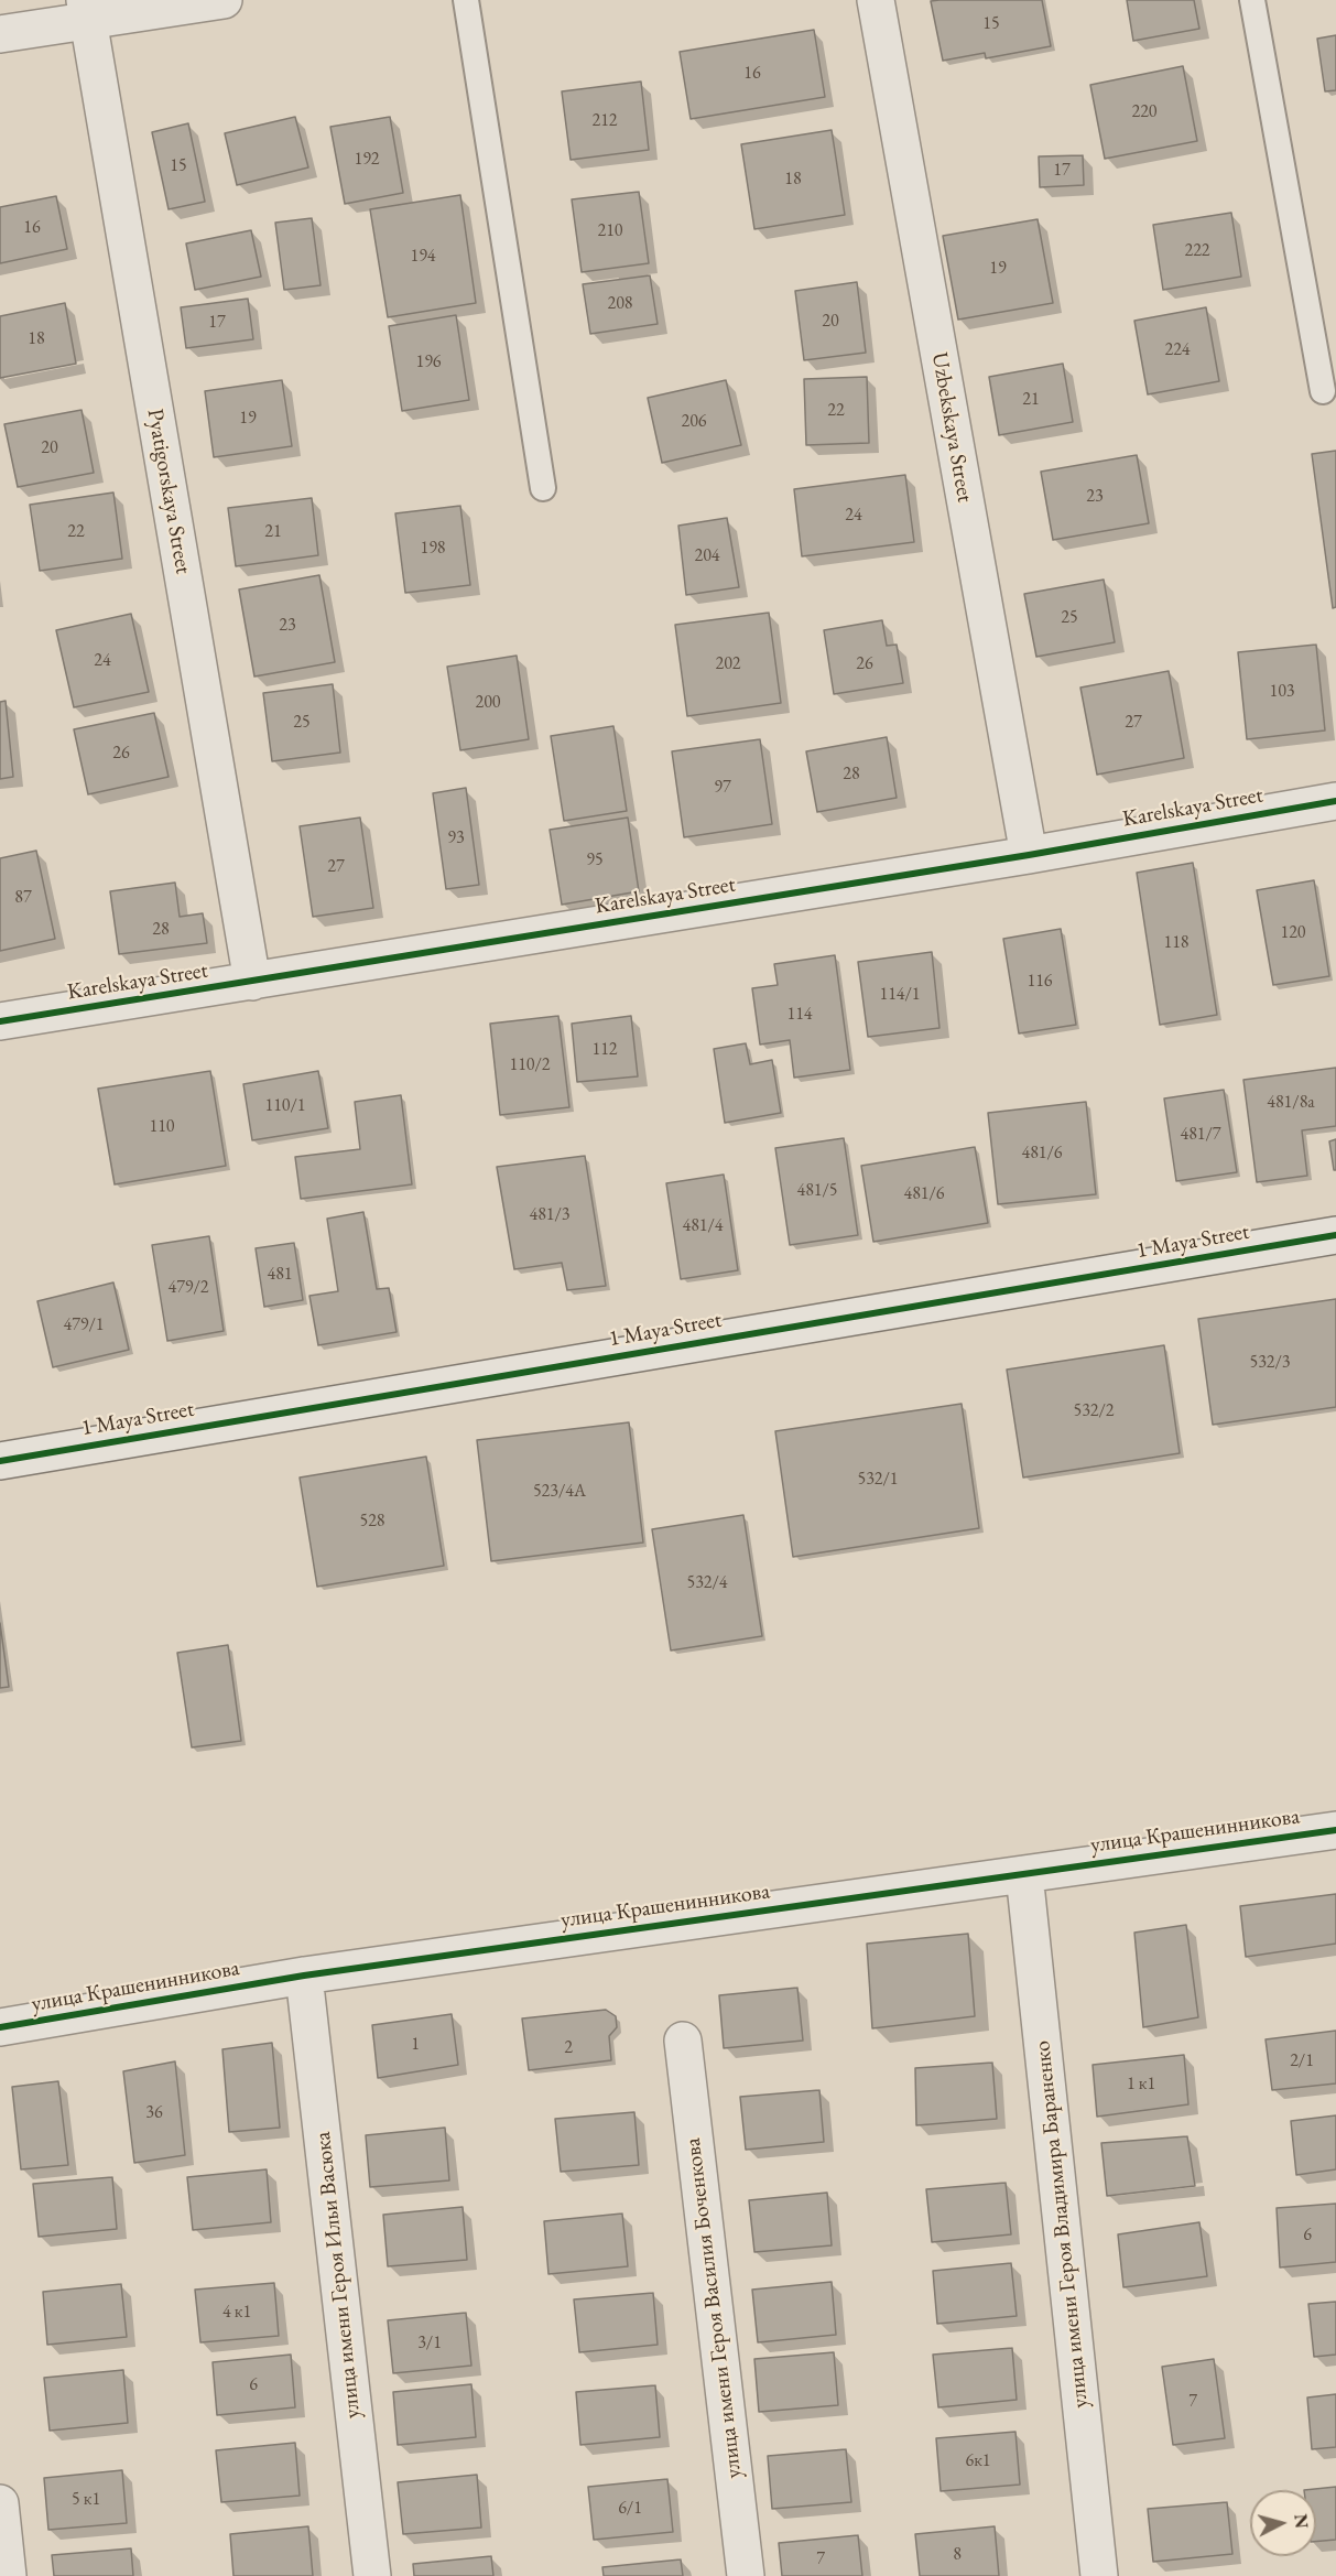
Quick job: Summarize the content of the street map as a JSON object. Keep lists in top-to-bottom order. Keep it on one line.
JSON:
{"streets":{"street":["Uzbekskaya Street","Pyatigorskaya Street","Karelskaya Street","1 Maya Street","улица Крашенинникова","улица имени Героя Владимира Бараненко","улица имени Героя Ильи Васюка","улица имени Героя Василия Боченкова"]},"crossings":[["Uzbekskaya Street","Karelskaya Street"],["Pyatigorskaya Street","Karelskaya Street"],["улица Крашенинникова","улица имени Героя Владимира Бараненко"],["улица Крашенинникова","улица имени Героя Ильи Васюка"]],"house_numbers":["15","16","220","212","192","15","17","18","16","210","222","194","19","208","20","17","18","224","196","21","22","19","206","20","23","24","22","21","198","204","25","23","24","202","26","103","200","25","27","26","28","97","93","95","27","87","28","120","118","116","114/1","114","112","110/2","481/8а","110/1","110","481/7","481/6","481/5","481/6","481/3","481/4","481","479/2","479/1","532/3","532/2","532/1","523/4А","528","532/4","1","2","2/1","1 к1","36","6","4 к1","3/1","6","7","6к1","5 к1","6/1","8","7"],"north":"right"}
